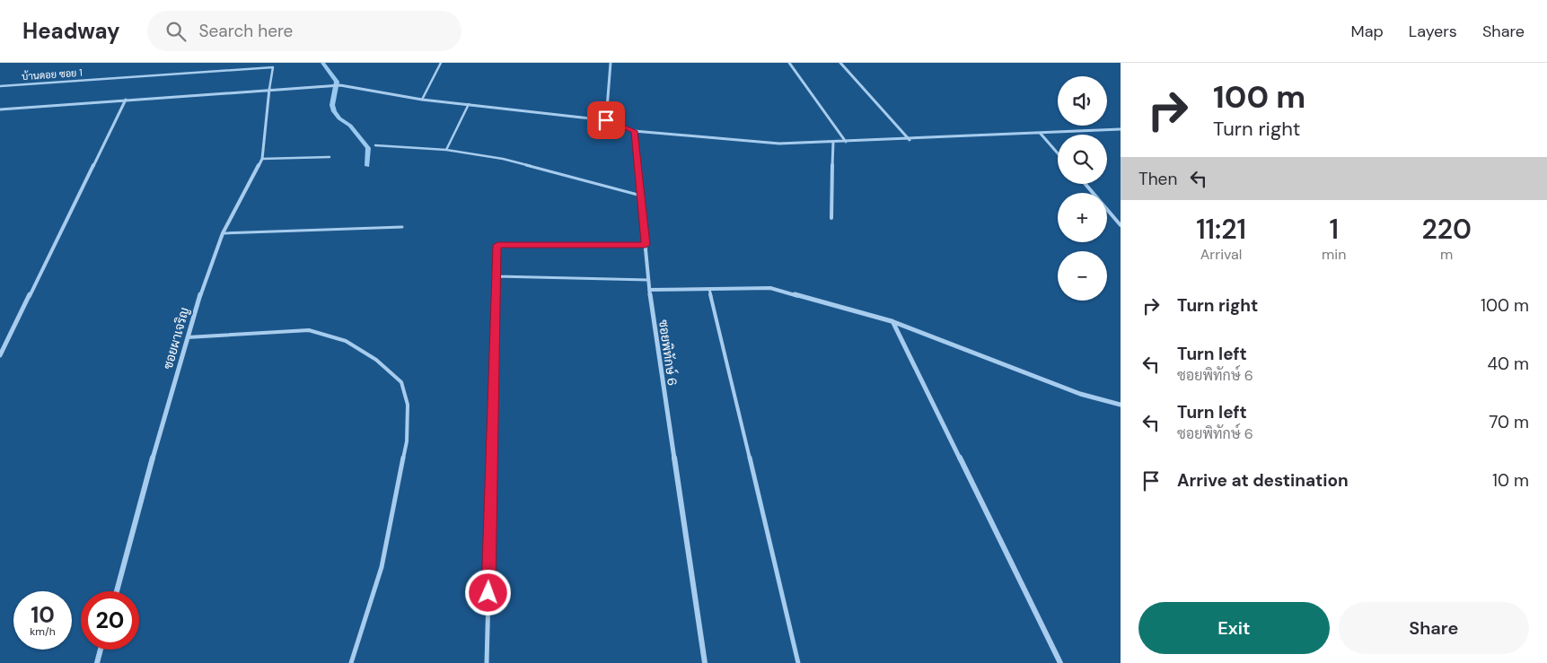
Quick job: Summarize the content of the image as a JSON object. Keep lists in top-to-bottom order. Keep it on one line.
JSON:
{"streets":{"street":["ซอยผาเจริญ","ซอยพิทักษ์ 6"],"lane":["บ้านดอย ซอย 1"]},"crossings":[["บ้านดอย ซอย 1","ซอยผาเจริญ"]],"page":{"header":"Headway","search":"Search here","nav":["Map","Layers","Share"],"turn":["100 m","Turn right"],"map_buttons":["+","−"],"then":"Then","eta":["11:21","Arrival","1","min","220","m"],"list":[{"name":"Turn right","value":"100 m"},{"name":"Turn left","note":"ซอยพิทักษ์ 6","value":"40 m"},{"name":"Turn left","note":"ซอยพิทักษ์ 6","value":"70 m"},{"name":"Arrive at destination","value":"10 m"}],"speed":"10 km/h","limit":"20","buttons":["Exit","Share"]}}
